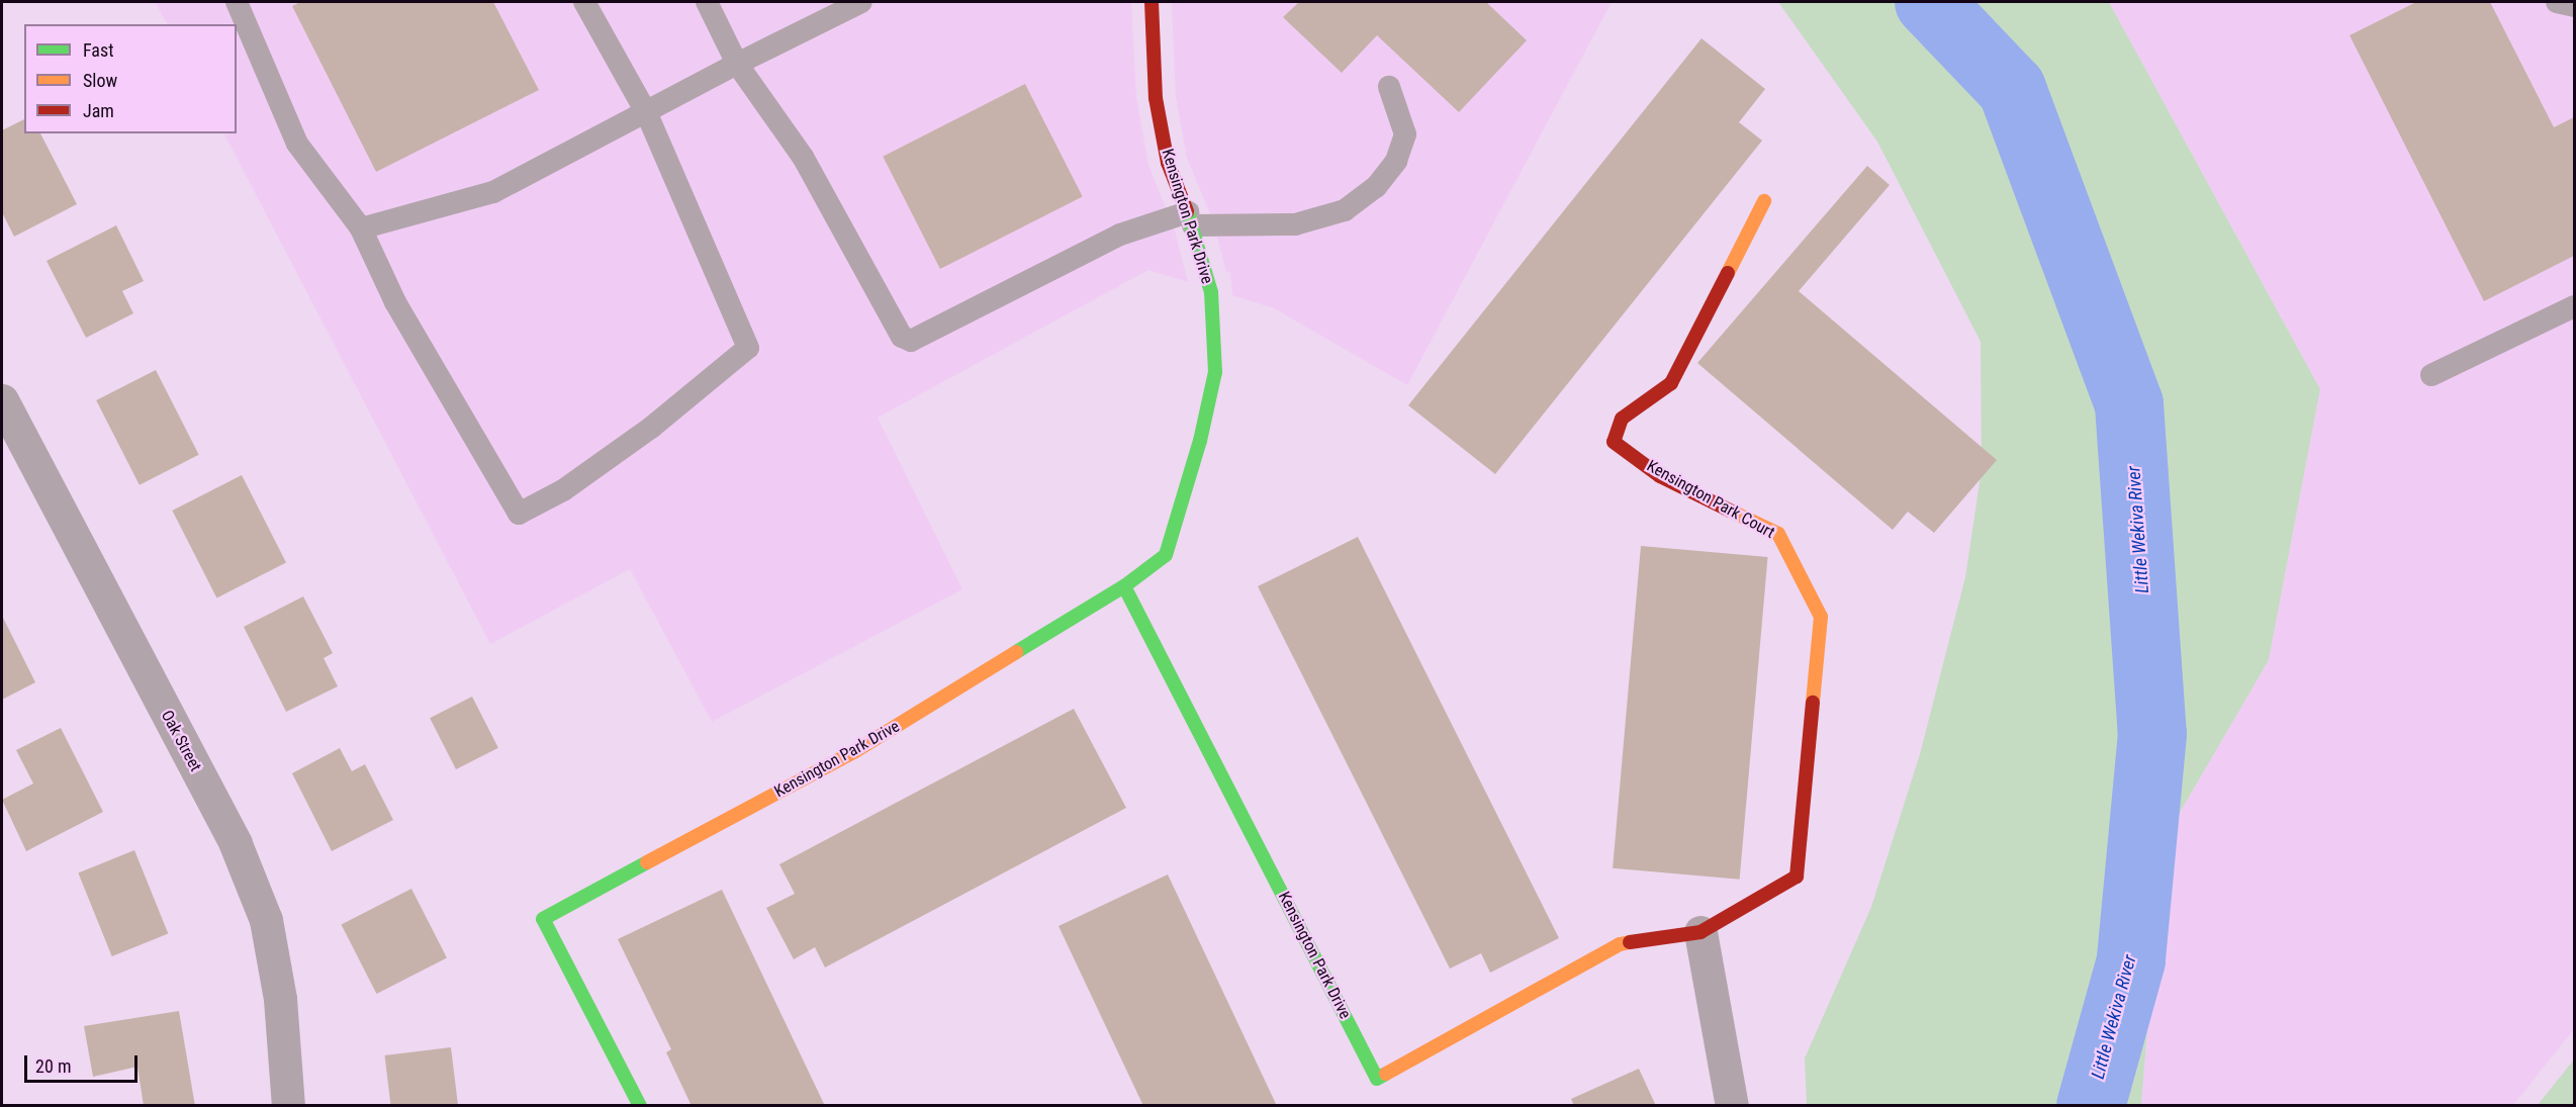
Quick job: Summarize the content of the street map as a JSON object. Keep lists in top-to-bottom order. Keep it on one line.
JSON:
{"streets":{"street":["Kensington Park Drive","Kensington Park Court","Oak Street"]},"crossings":[["Kensington Park Drive","Kensington Park Court"]],"water":["Little Wekiva River"],"legend":["Fast","Slow","Jam"],"scale_bar":"20 m"}
